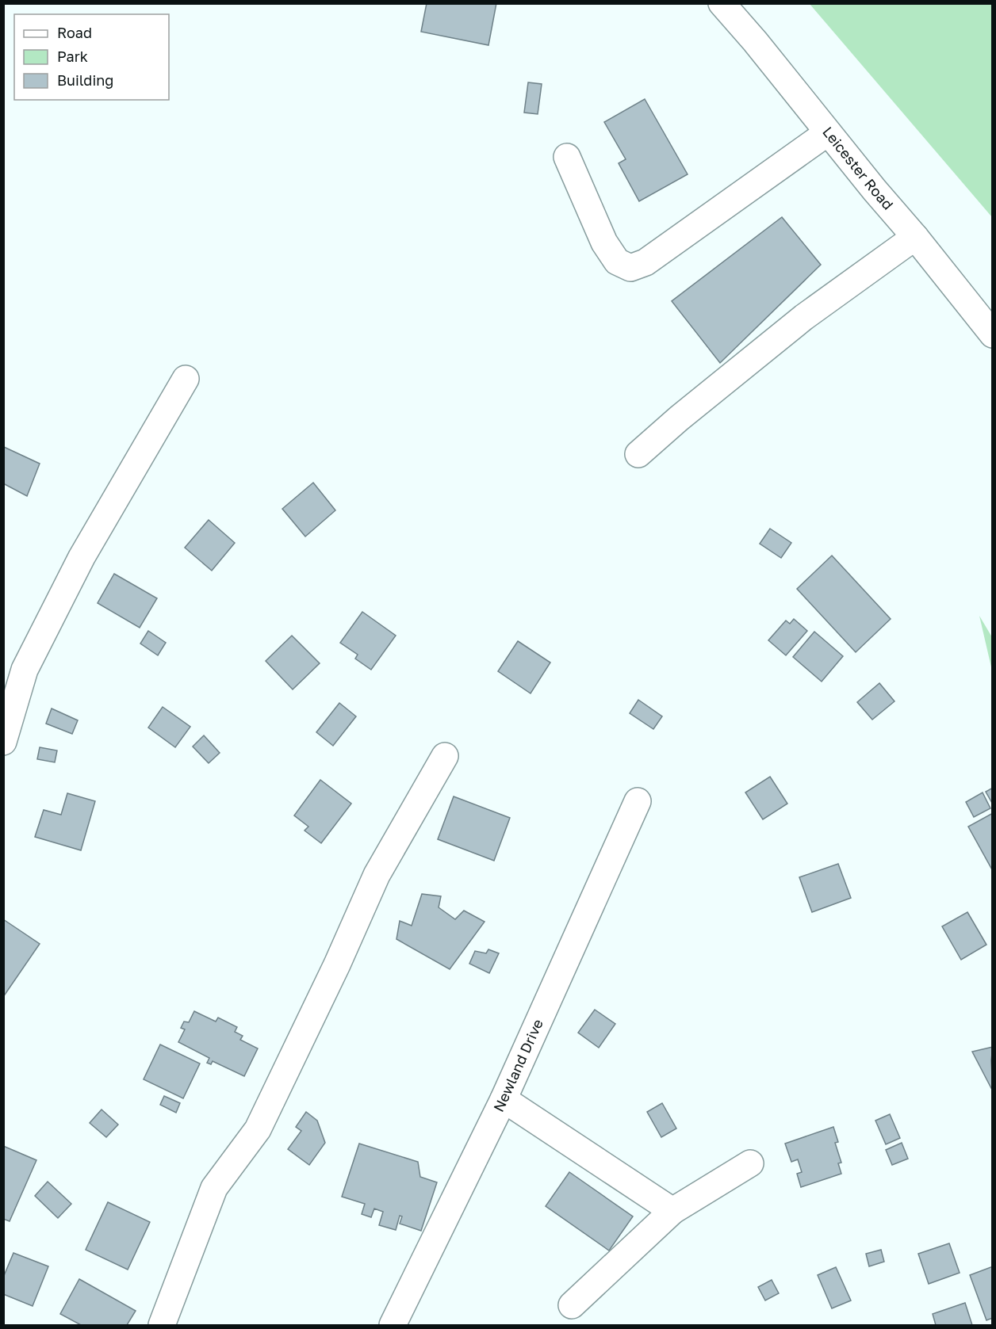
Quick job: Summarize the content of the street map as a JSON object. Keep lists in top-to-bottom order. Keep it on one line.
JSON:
{"streets":{"street":["Leicester Road","Newland Drive"]},"legend":["Road","Park","Building"]}
